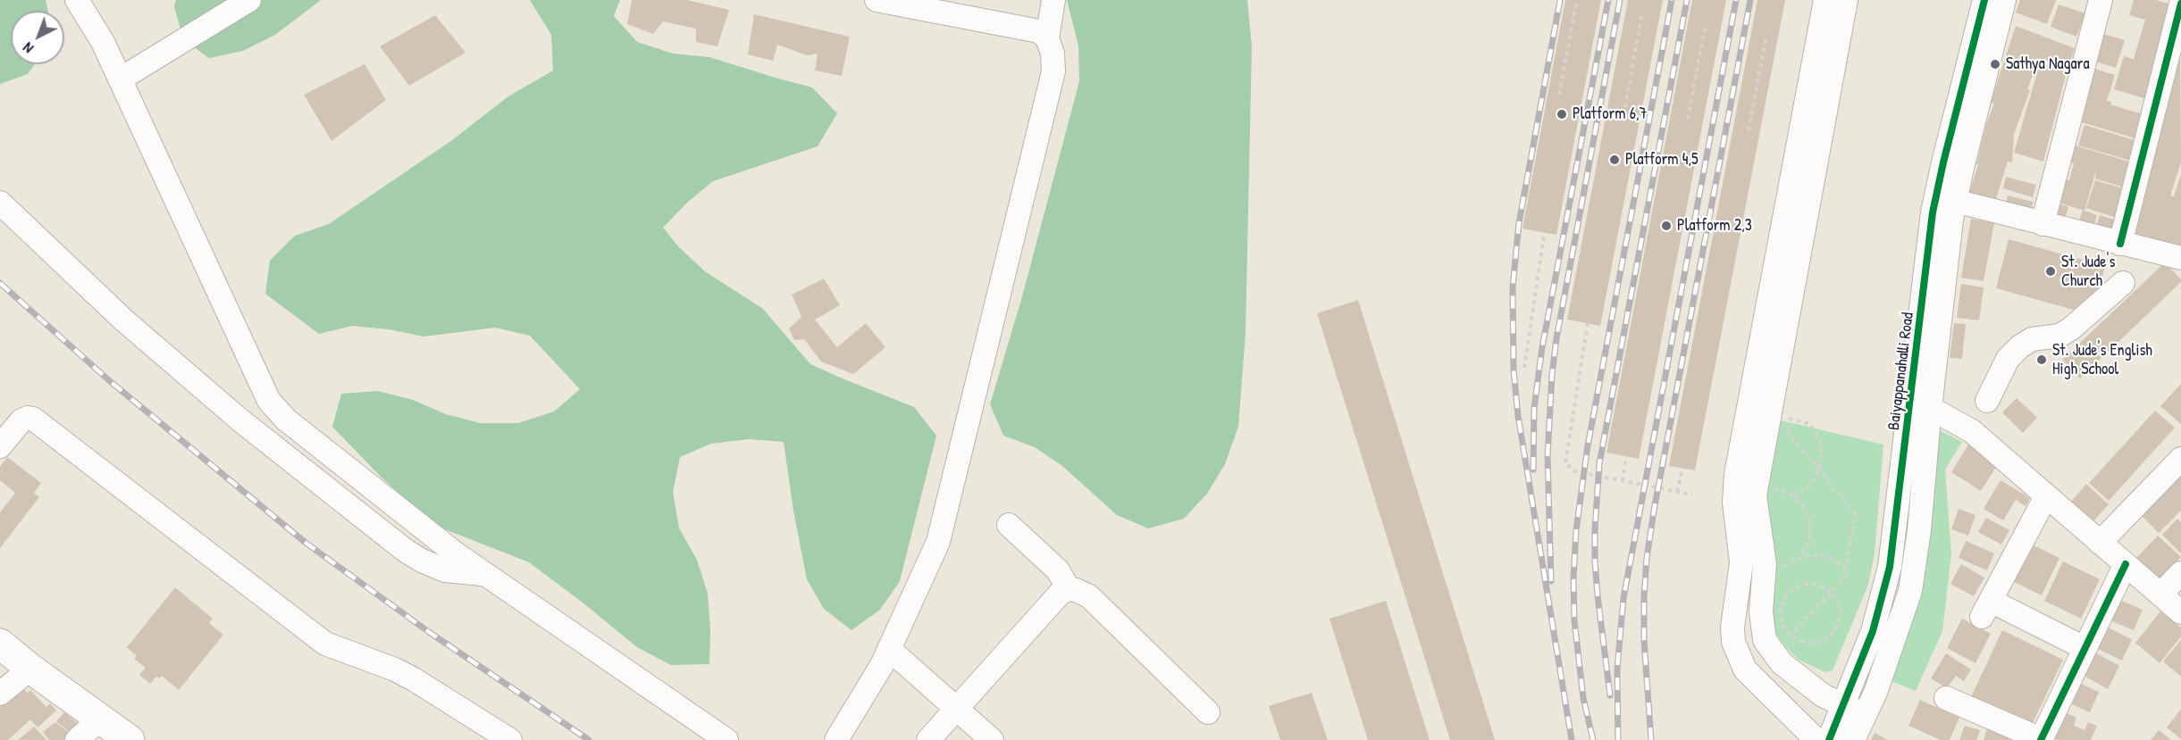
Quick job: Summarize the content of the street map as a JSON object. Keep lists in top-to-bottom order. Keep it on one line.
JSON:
{"streets":{"street":["Baiyappanahalli Road"]},"places":["Sathya Nagara","Platform 6,7","Platform 4,5","Platform 2,3","St. Jude's Church","St. Jude's English High School"],"north":"bottom left"}
